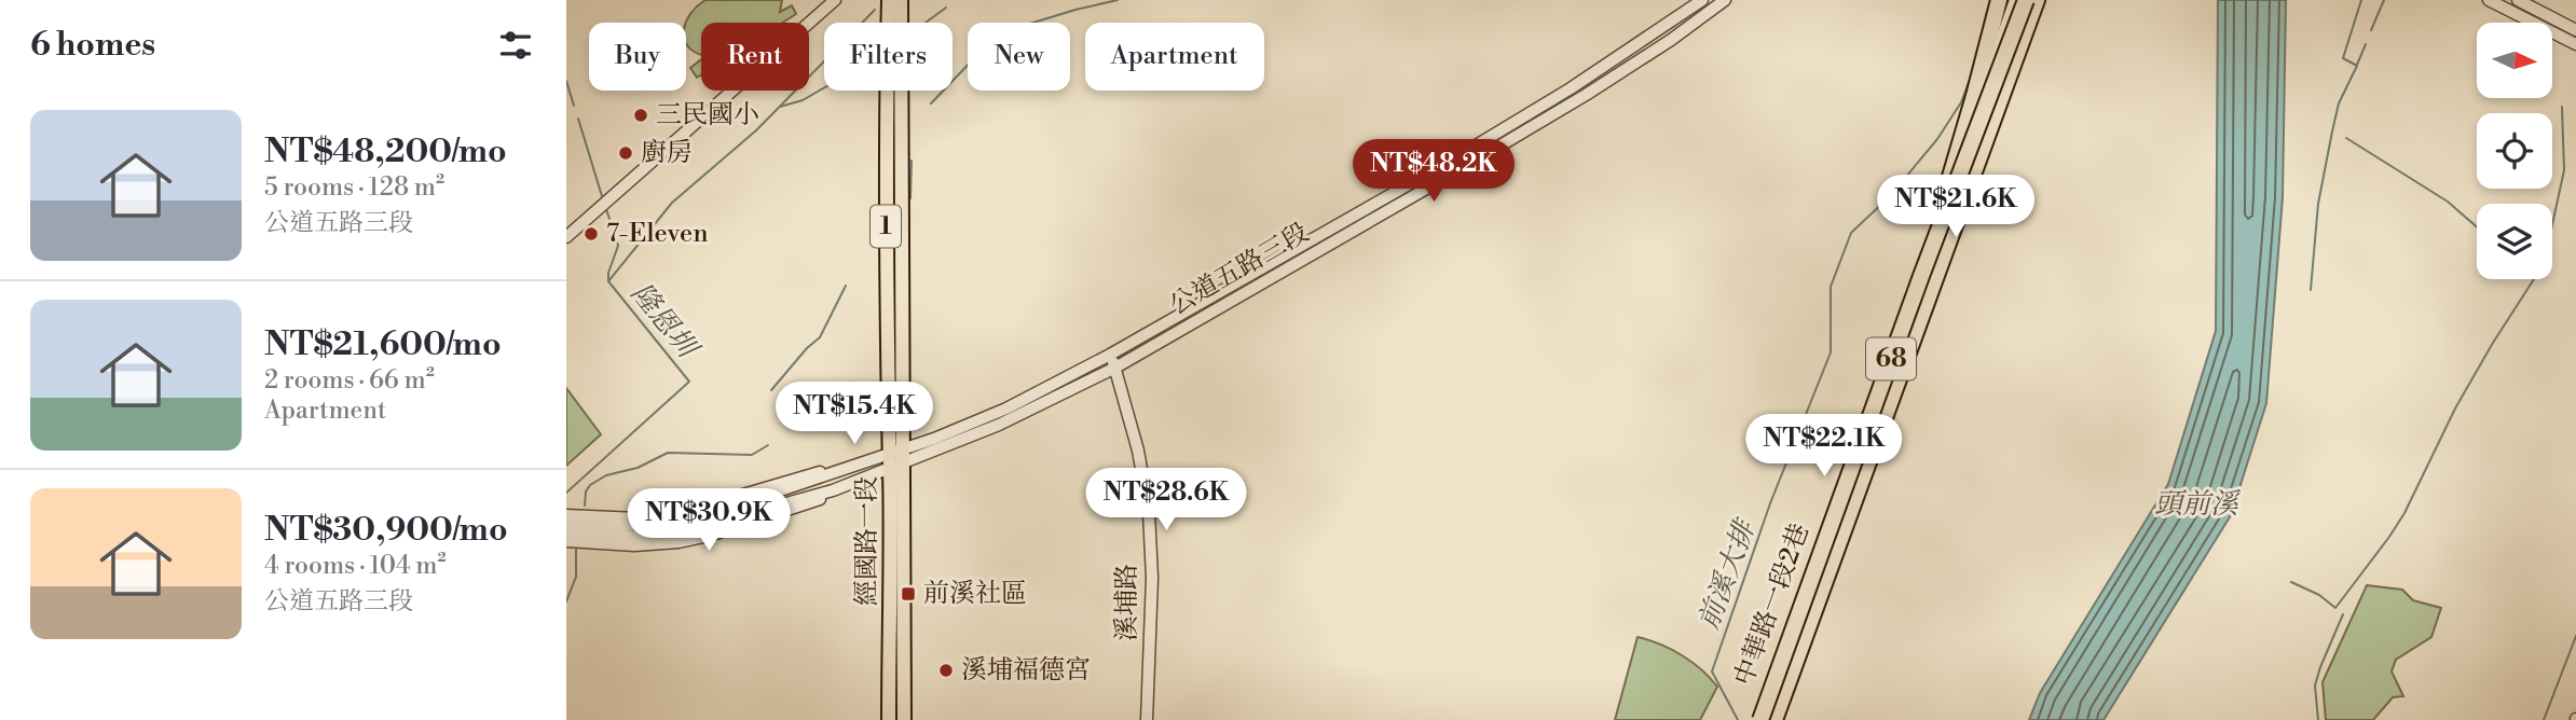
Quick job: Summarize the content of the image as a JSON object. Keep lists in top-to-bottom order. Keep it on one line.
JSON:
{"streets":{"highway":["68"],"main road":["1","經國路一段"],"street":["公道五路三段","溪埔路","中華路一段2巷"]},"crossings":[["公道五路三段","經國路一段"],["公道五路三段","溪埔路"]],"water":["隆恩圳","頭前溪","前溪大排"],"places":{"other":["三民國小","廚房","7-Eleven","溪埔福德宮"],"transit":["前溪社區"]},"north":"right","page":{"heading":"6 homes","chip":["Buy","Rent","Filters","New","Apartment"],"list":[{"name":"NT$48,200/mo","note":"5 rooms · 128 m² · 公道五路三段"},{"name":"NT$21,600/mo","note":"2 rooms · 66 m² · Apartment"},{"name":"NT$30,900/mo","note":"4 rooms · 104 m² · 公道五路三段"}],"price":["NT$48.2K","NT$21.6K","NT$15.4K","NT$22.1K","NT$28.6K","NT$30.9K"]}}
